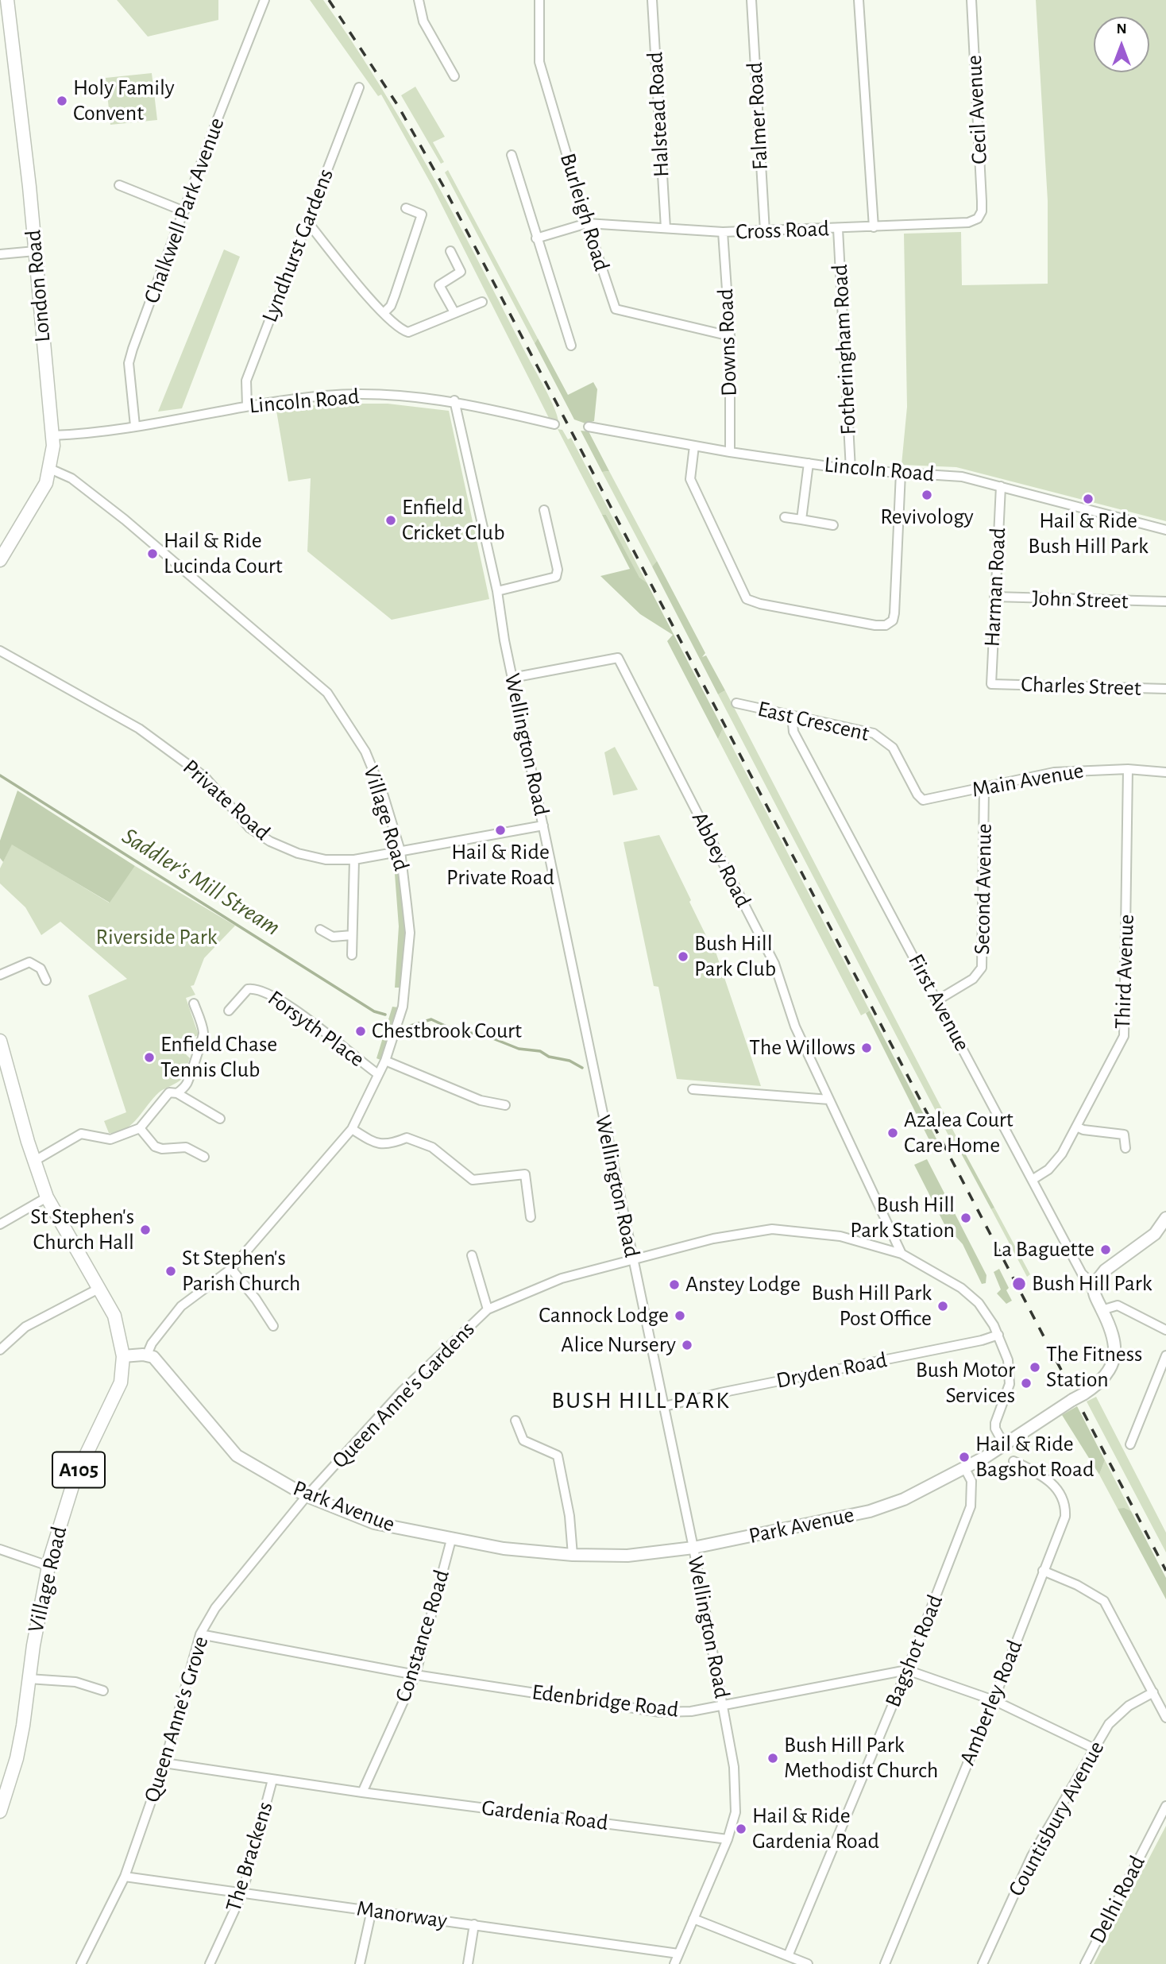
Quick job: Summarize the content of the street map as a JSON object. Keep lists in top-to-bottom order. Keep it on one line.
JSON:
{"streets":{"main road":["London Road","Village Road","A105"],"street":["Cecil Avenue","Halstead Road","Falmer Road","Chalkwell Park Avenue","Burleigh Road","Cross Road","Lyndhurst Gardens","Downs Road","Fotheringham Road","Lincoln Road","Harman Road","John Street","Charles Street","East Crescent","Wellington Road","Main Avenue","Private Road","Abbey Road","Second Avenue","Third Avenue","First Avenue","Forsyth Place","Dryden Road","Queen Anne's Gardens","Park Avenue","Constance Road","Bagshot Road","Edenbridge Road","Amberley Road","Queen Anne's Grove","Gardenia Road","Countisbury Avenue","The Brackens","Delhi Road","Manorway"]},"crossings":[["Cecil Avenue","Cross Road"],["Halstead Road","Cross Road"],["Falmer Road","Cross Road"],["Chalkwell Park Avenue","Lincoln Road"],["Burleigh Road","Cross Road"],["Burleigh Road","Downs Road"],["Cross Road","Downs Road"],["Cross Road","Fotheringham Road"],["Lyndhurst Gardens","Lincoln Road"],["London Road","Lincoln Road"],["London Road","Village Road"],["Downs Road","Lincoln Road"],["Fotheringham Road","Lincoln Road"],["Lincoln Road","Harman Road"],["Lincoln Road","Wellington Road"],["Harman Road","John Street"],["Harman Road","Charles Street"],["East Crescent","Main Avenue"],["East Crescent","First Avenue"],["Wellington Road","Private Road"],["Wellington Road","Abbey Road"],["Wellington Road","Dryden Road"],["Wellington Road","Queen Anne's Gardens"],["Wellington Road","Park Avenue"],["Wellington Road","Edenbridge Road"],["Wellington Road","Gardenia Road"],["Wellington Road","Manorway"],["Main Avenue","Second Avenue"],["Main Avenue","Third Avenue"],["Private Road","Village Road"],["Village Road","Forsyth Place"],["Village Road","A105"],["Village Road","Park Avenue"],["Abbey Road","Queen Anne's Gardens"],["Second Avenue","First Avenue"],["Third Avenue","First Avenue"],["First Avenue","Queen Anne's Gardens"],["First Avenue","Park Avenue"],["Dryden Road","Queen Anne's Gardens"],["Queen Anne's Gardens","Park Avenue"],["Queen Anne's Gardens","Queen Anne's Grove"],["Park Avenue","Constance Road"],["Park Avenue","Bagshot Road"],["Park Avenue","Queen Anne's Grove"],["Constance Road","Edenbridge Road"],["Constance Road","Gardenia Road"],["Bagshot Road","Edenbridge Road"],["Edenbridge Road","Queen Anne's Grove"],["Queen Anne's Grove","Gardenia Road"],["Queen Anne's Grove","Manorway"],["Gardenia Road","The Brackens"],["The Brackens","Manorway"]],"districts":["BUSH HILL PARK"],"water":["Saddler's Mill Stream"],"parks":["Riverside Park"],"places":["Holy Family Convent","Revivology","Hail & Ride Bush Hill Park","Enfield Cricket Club","Hail & Ride Lucinda Court","Hail & Ride Private Road","Bush Hill Park Club","Chestbrook Court","The Willows","Enfield Chase Tennis Club","Azalea Court Care Home","Bush Hill Park Station","St Stephen's Church Hall","La Baguette","St Stephen's Parish Church","Bush Hill Park","Anstey Lodge","Bush Hill Park Post Office","Cannock Lodge","Alice Nursery","The Fitness Station","Bush Motor Services","Hail & Ride Bagshot Road","Bush Hill Park Methodist Church","Hail & Ride Gardenia Road"],"north":"top"}
